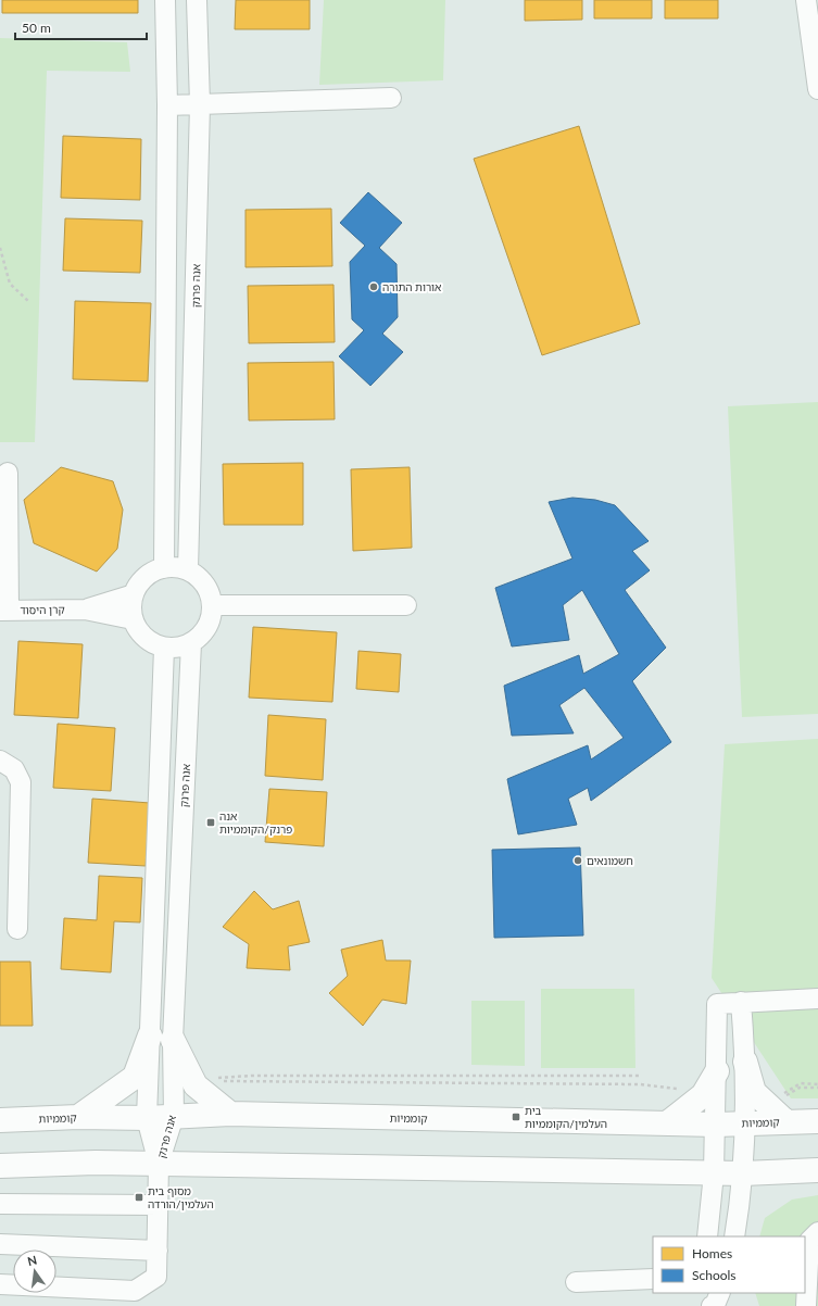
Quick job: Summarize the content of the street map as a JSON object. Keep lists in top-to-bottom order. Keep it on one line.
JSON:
{"streets":{"main road":["קוממיות"],"street":["אנה פרנק","קרן היסוד"]},"crossings":[["אנה פרנק","קרן היסוד"],["אנה פרנק","קוממיות"]],"places":{"other":["אורות התורה","חשמונאים"],"transit":["אנה פרנק/הקוממיות","בית העלמין/הקוממיות","מסוף בית העלמין/הורדה"]},"legend":["Homes","Schools"],"scale_bar":"50 m","north":"top"}
